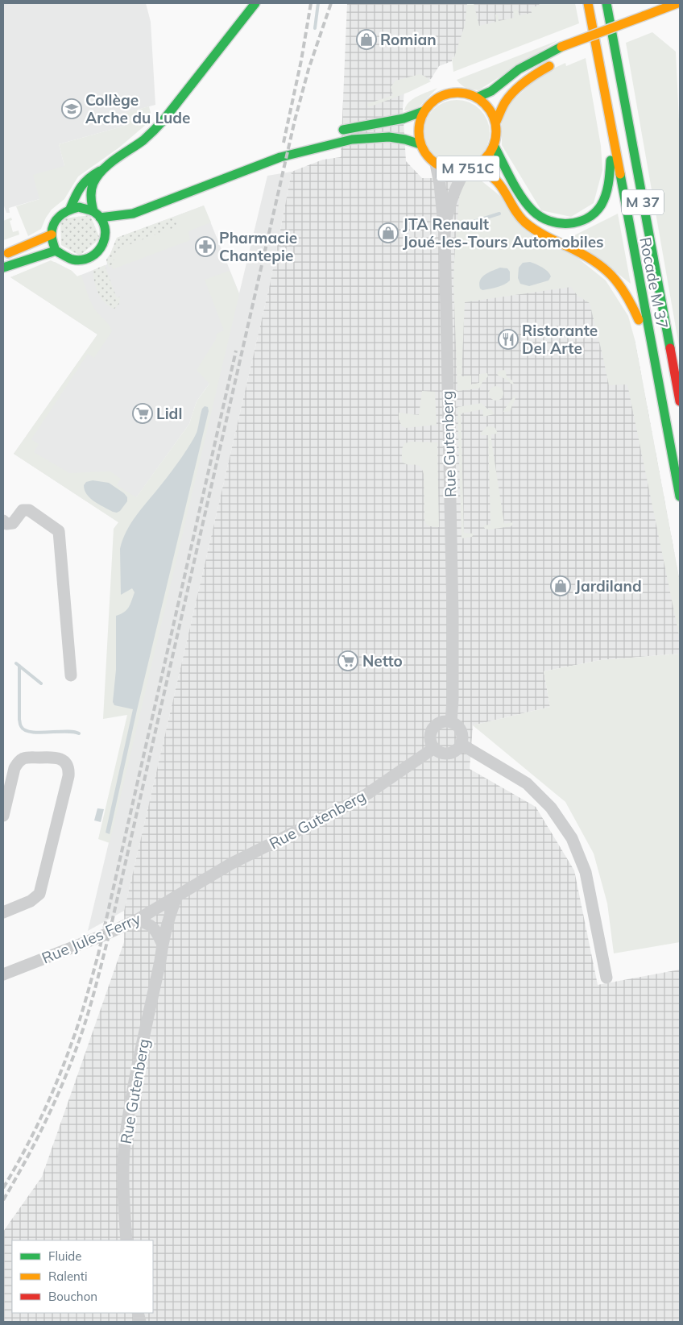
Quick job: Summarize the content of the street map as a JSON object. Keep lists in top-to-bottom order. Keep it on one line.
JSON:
{"streets":{"main road":["M 751C","M 37","Rocade M 37"],"street":["Rue Gutenberg","Rue Jules Ferry"]},"crossings":[["M 751C","M 37"],["M 751C","Rue Gutenberg"],["M 37","Rocade M 37"],["M 37","Rue Gutenberg"],["Rue Gutenberg","Rue Jules Ferry"]],"places":{"shop":["Romian","JTA Renault Joué-les-Tours Automobiles","Jardiland"],"school or university":["Collège Arche du Lude"],"pharmacy":["Pharmacie Chantepie"],"restaurant":["Ristorante Del Arte"],"supermarket":["Lidl","Netto"]},"legend":["Fluide","Ralenti","Bouchon"]}
